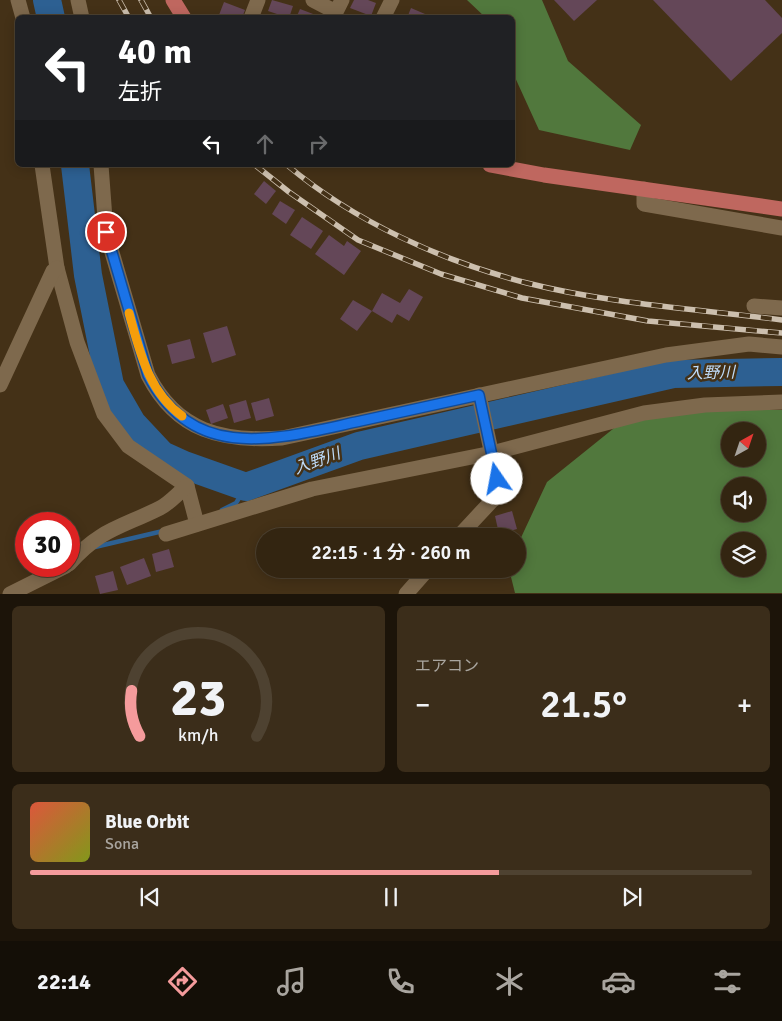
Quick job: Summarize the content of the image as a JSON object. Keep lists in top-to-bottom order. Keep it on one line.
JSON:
{"water":["入野川"],"north":"top right","page":{"turn":["40 m","左折"],"limit":"30","trip":"22:15 · 1 分 · 260 m","tile":"エアコン","heat":["−","21.5°","+"],"song":["Blue Orbit","Sona"],"tabs":"22:14","gauge":["23","km/h"]}}
